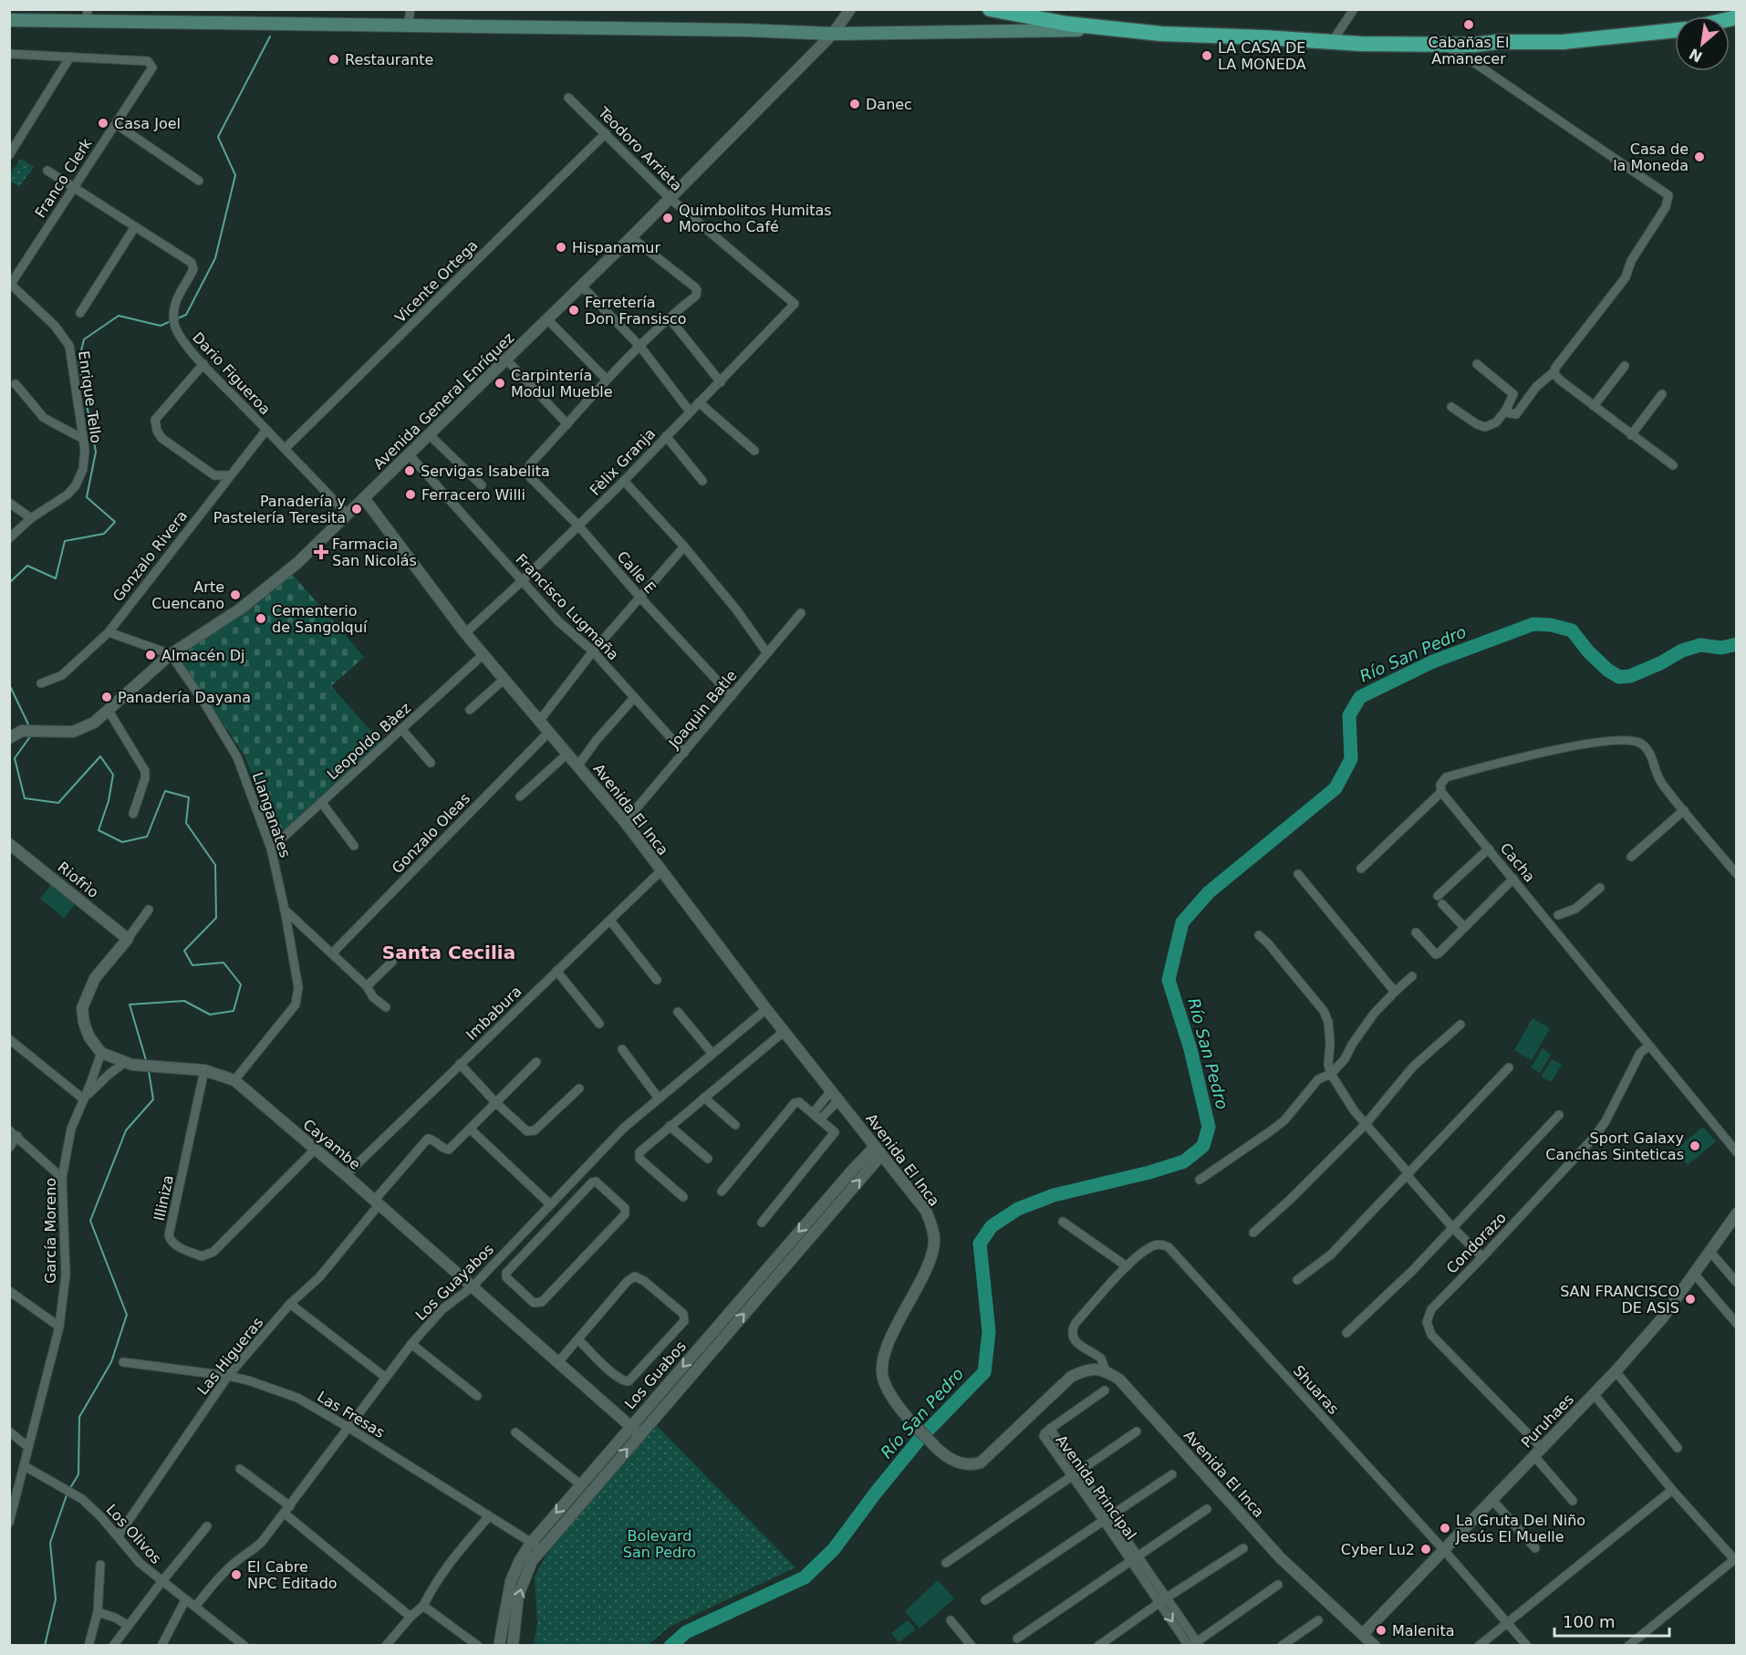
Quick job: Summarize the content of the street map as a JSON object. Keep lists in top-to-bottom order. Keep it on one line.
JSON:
{"streets":{"street":["Teodoro Arrieta","Franco Clerk","Vicente Ortega","Dario Figueroa","Enrique Tello","Avenida General Enríquez","Fèlix Granja","Gonzalo Rivera","Calle E","Francisco Lugmaña","Joaquìn Batle","Leopoldo Bàez","Avenida El Inca","Llanganates","Gonzalo Oleas","Cacha","Riofrìo","Imbabura","Cayambe","Illiniza","García Moreno","Condorazo","Los Guayabos","Las Higueras","Los Guabos","Shuaras","Las Fresas","Puruhaes","Avenida Principal","Los Olivos"]},"crossings":[["Teodoro Arrieta","Vicente Ortega"],["Teodoro Arrieta","Avenida General Enríquez"],["Teodoro Arrieta","Fèlix Granja"],["Franco Clerk","Dario Figueroa"],["Franco Clerk","Enrique Tello"],["Vicente Ortega","Dario Figueroa"],["Dario Figueroa","Avenida General Enríquez"],["Dario Figueroa","Gonzalo Rivera"],["Avenida General Enríquez","Francisco Lugmaña"],["Avenida General Enríquez","Avenida El Inca"],["Avenida General Enríquez","Llanganates"],["Fèlix Granja","Calle E"],["Fèlix Granja","Francisco Lugmaña"],["Fèlix Granja","Avenida El Inca"],["Calle E","Joaquìn Batle"],["Francisco Lugmaña","Joaquìn Batle"],["Joaquìn Batle","Avenida El Inca"],["Leopoldo Bàez","Avenida El Inca"],["Leopoldo Bàez","Llanganates"],["Avenida El Inca","Gonzalo Oleas"],["Avenida El Inca","Imbabura"],["Avenida El Inca","Los Guayabos"],["Avenida El Inca","Los Guabos"],["Avenida El Inca","Shuaras"],["Avenida El Inca","Puruhaes"],["Llanganates","Cayambe"],["Cacha","Condorazo"],["Imbabura","Cayambe"],["Cayambe","Illiniza"],["Cayambe","García Moreno"],["Cayambe","Los Guayabos"],["Cayambe","Las Higueras"],["Cayambe","Los Guabos"],["García Moreno","Los Olivos"],["Condorazo","Puruhaes"],["Los Guayabos","Las Fresas"],["Los Guayabos","Los Olivos"],["Las Higueras","Las Fresas"],["Las Higueras","Los Olivos"],["Los Guabos","Las Fresas"],["Shuaras","Puruhaes"]],"districts":["Santa Cecilia"],"water":["Río San Pedro"],"parks":["Bolevard San Pedro"],"places":{"other":["Cabañas El Amanecer","LA CASA DE LA MONEDA","Restaurante","Danec","Casa Joel","Casa de la Moneda","Quimbolitos Humitas Morocho Café","Hispanamur","Ferretería Don Fransisco","Carpintería Modul Mueble","Servigas Isabelita","Ferracero Willi","Panadería y Pastelería Teresita","Arte Cuencano","Cementerio de Sangolquí","Almacén Dj","Panadería Dayana","Sport Galaxy Canchas Sinteticas","SAN FRANCISCO DE ASIS","La Gruta Del Niño Jesús El Muelle","Cyber Lu2","El Cabre NPC Editado","Malenita"],"health":["Farmacia San Nicolás"]},"scale_bar":"100 m","north":"bottom left"}
